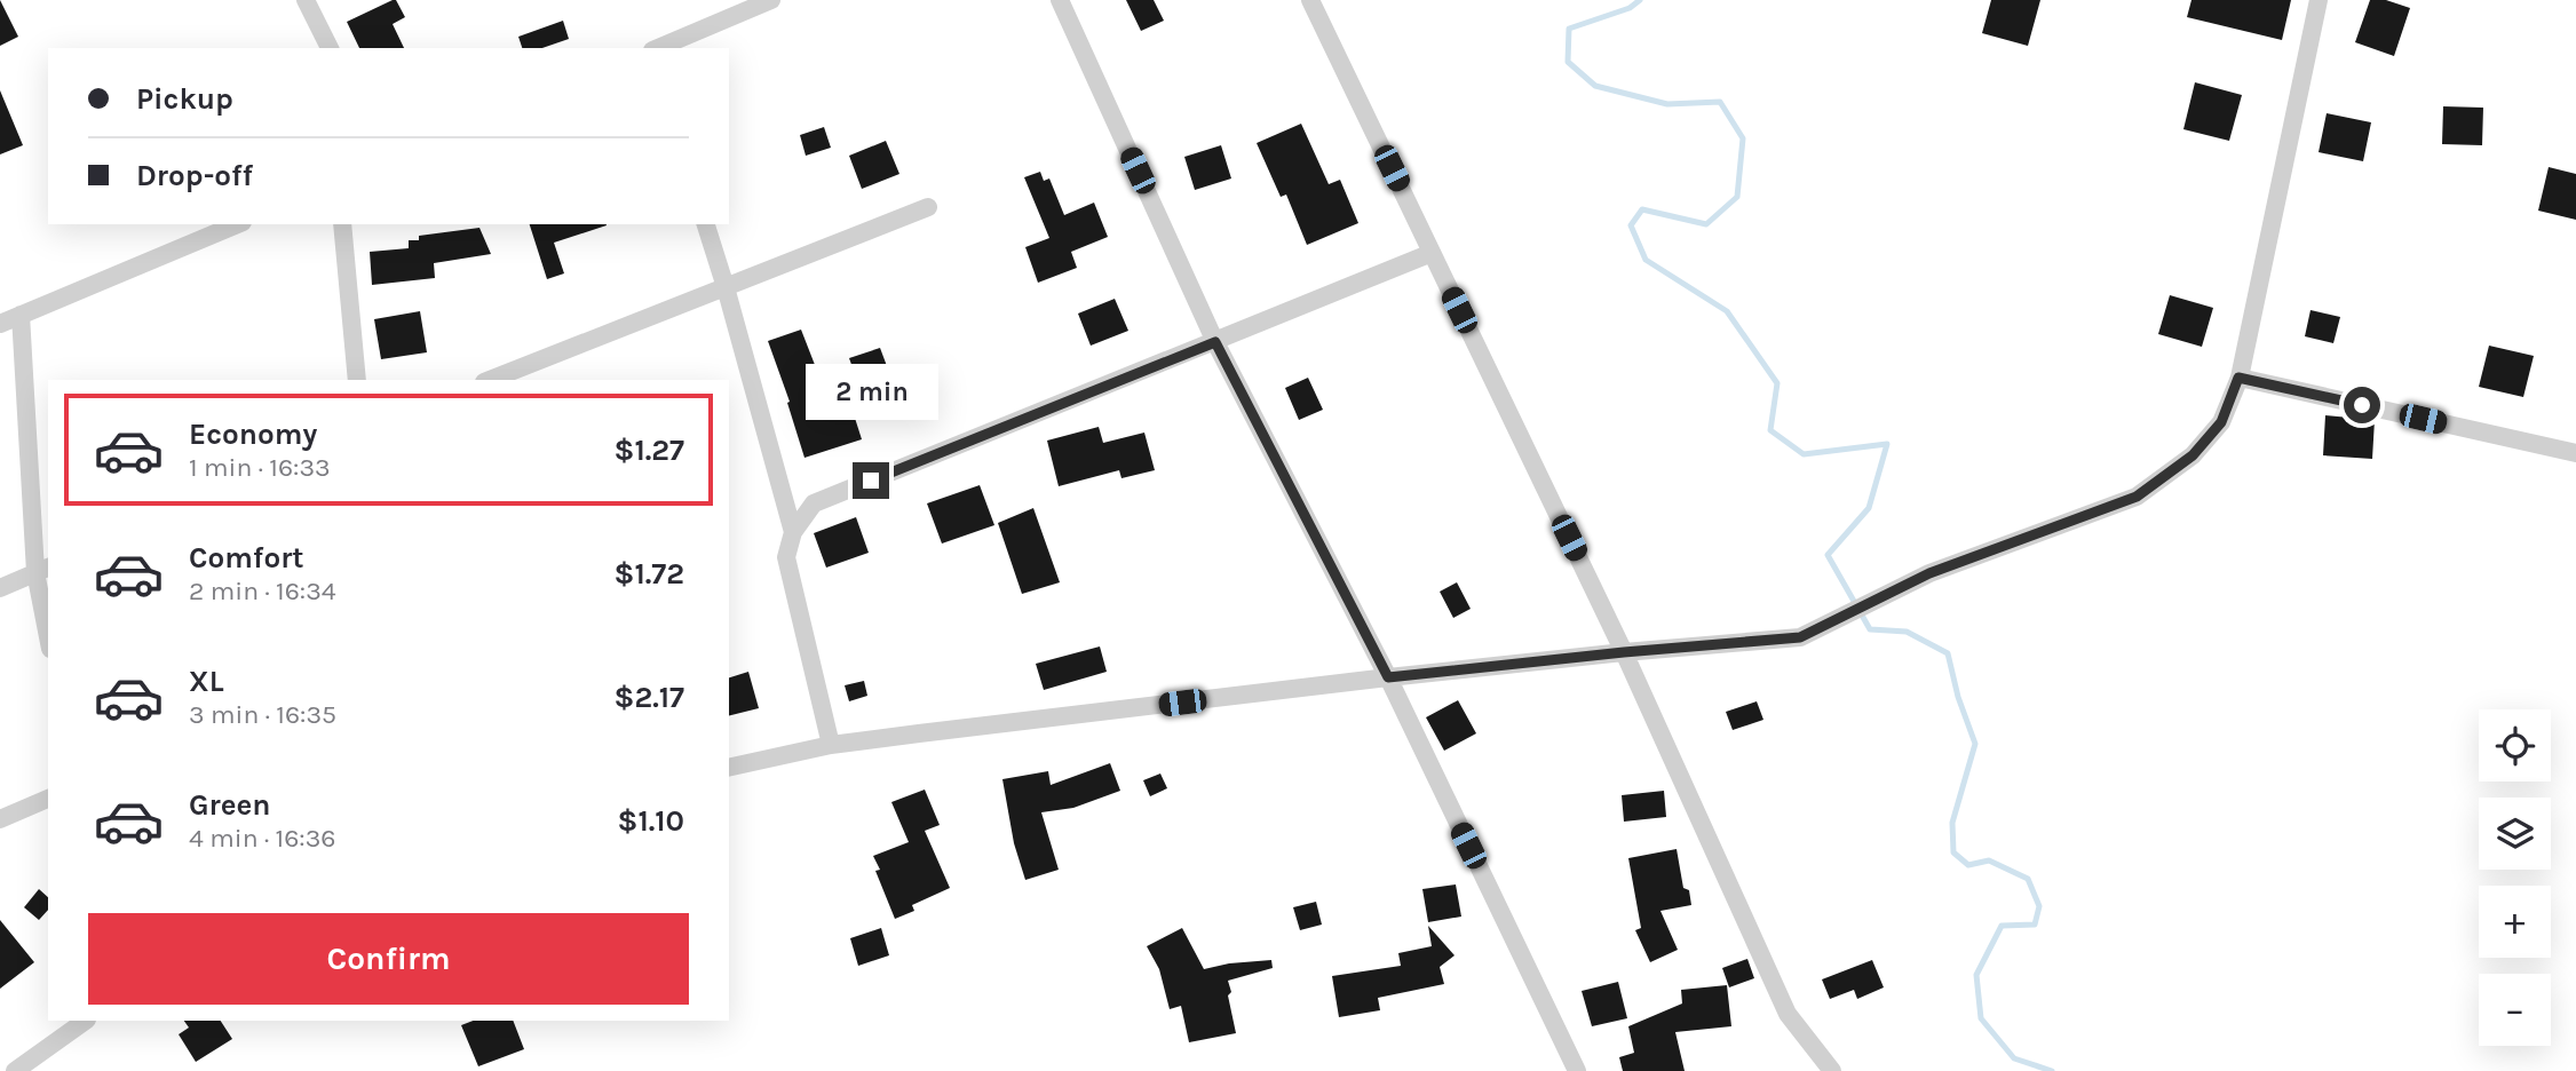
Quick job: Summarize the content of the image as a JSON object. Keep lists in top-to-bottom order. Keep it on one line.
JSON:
{"page":{"banner":["Pickup","Drop-off"],"bubble":"2 min","list":[{"name":"Economy","note":"1 min · 16:33","value":"$1.27"},{"name":"Comfort","note":"2 min · 16:34","value":"$1.72"},{"name":"XL","note":"3 min · 16:35","value":"$2.17"},{"name":"Green","note":"4 min · 16:36","value":"$1.10"}],"map_buttons":["+","−"],"buttons":"Confirm"}}
